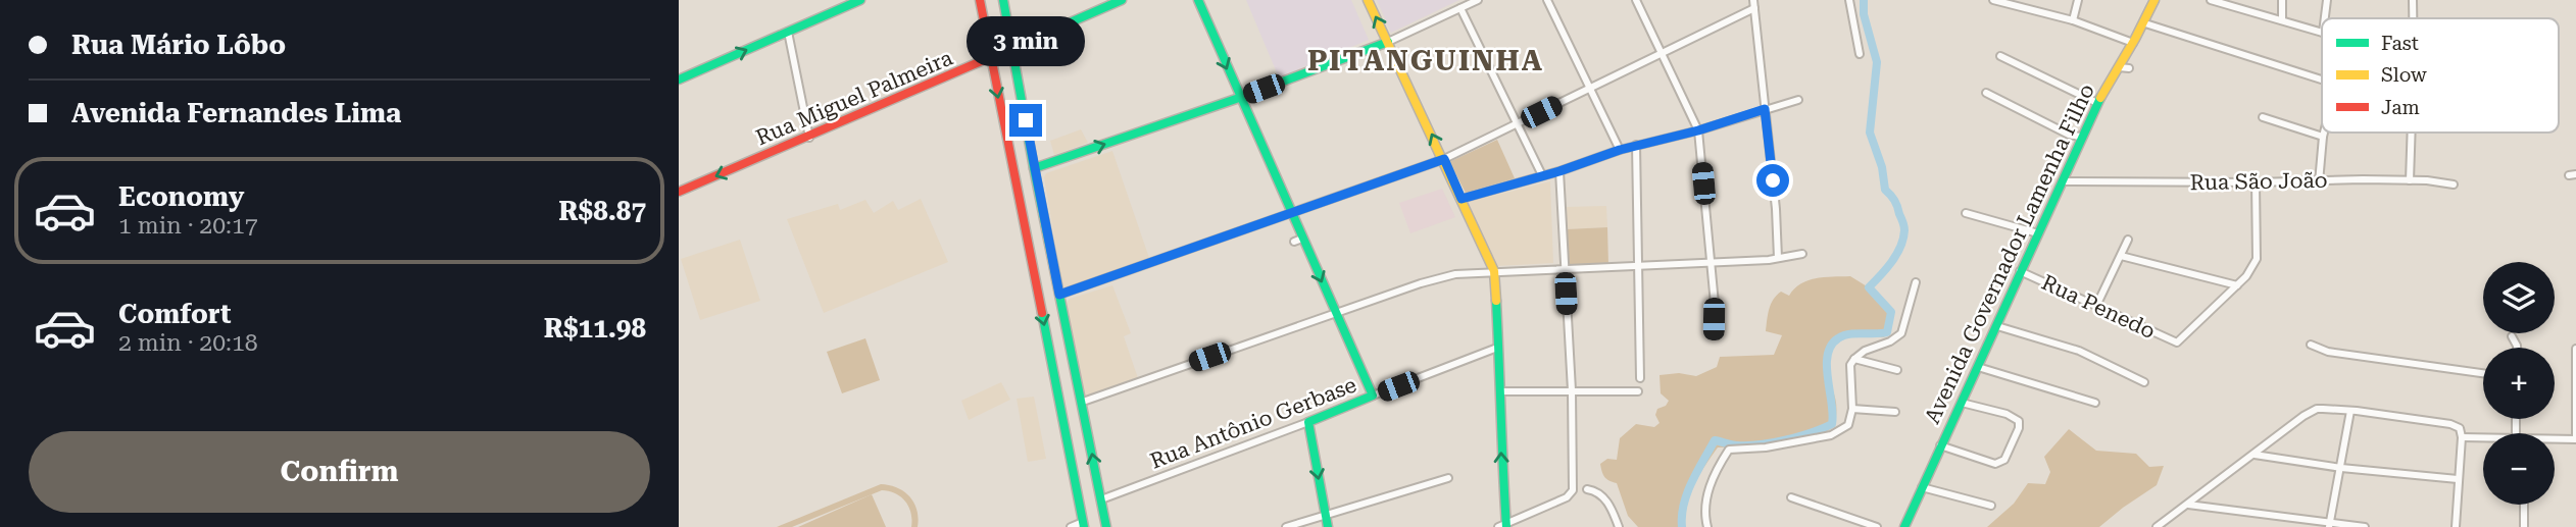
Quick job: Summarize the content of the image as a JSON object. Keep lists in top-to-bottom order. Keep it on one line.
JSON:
{"streets":{"main road":["Rua Miguel Palmeira","Avenida Governador Lamenha Filho","Rua Antônio Gerbase"],"street":["Rua São João","Rua Penedo"]},"crossings":[["Rua São João","Avenida Governador Lamenha Filho"],["Avenida Governador Lamenha Filho","Rua Penedo"]],"districts":["PITANGUINHA"],"legend":["Fast","Slow","Jam"],"page":{"banner":["Rua Mário Lôbo","Avenida Fernandes Lima"],"bubble":"3 min","list":[{"name":"Economy","note":"1 min · 20:17","value":"R$8.87"},{"name":"Comfort","note":"2 min · 20:18","value":"R$11.98"}],"map_buttons":["+","−"],"buttons":"Confirm"}}
